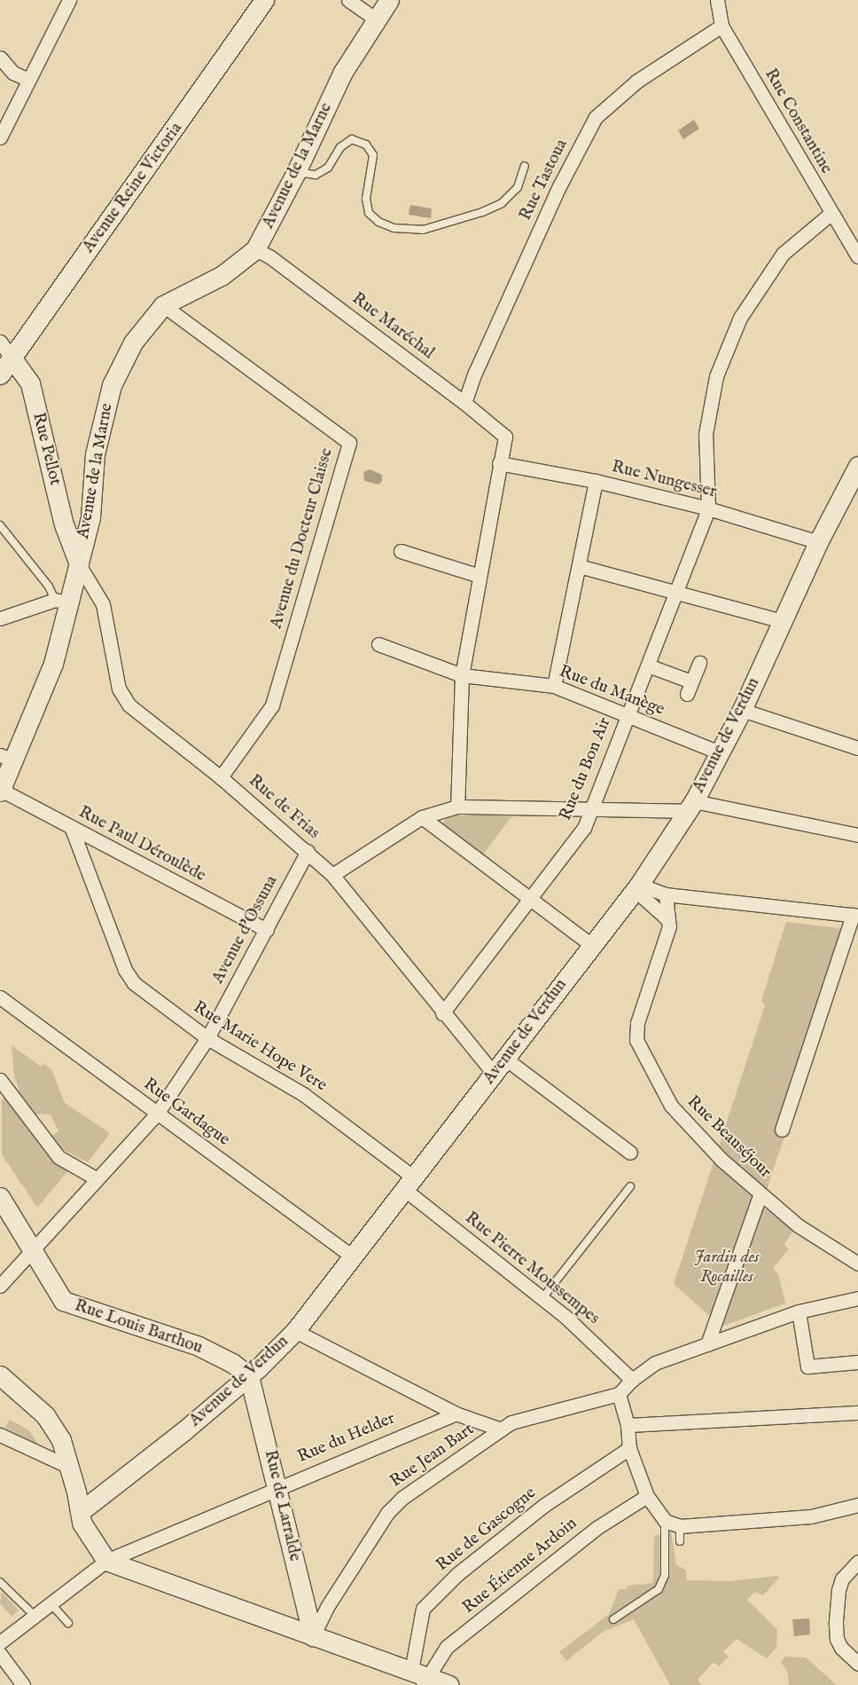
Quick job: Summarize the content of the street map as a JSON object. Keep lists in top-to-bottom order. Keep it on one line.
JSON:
{"streets":{"main road":["Avenue de la Marne","Avenue Reine Victoria","Rue Pellot","Avenue de Verdun","Rue Louis Barthou","Rue de Larralde"],"street":["Rue Constantine","Rue Tastoua","Rue Maréchal","Rue Nungesser","Avenue du Docteur Claisse","Rue du Manège","Rue du Bon Air","Rue de Frias","Rue Paul Déroulède","Avenue d'Ossuna","Rue Marie Hope Vere","Rue Gardague","Rue Beauséjour","Rue Pierre Moussempes","Rue du Helder","Rue Jean Bart","Rue de Gascogne","Rue Étienne Ardoin"]},"crossings":[["Rue Constantine","Rue Tastoua"],["Avenue de la Marne","Rue Maréchal"],["Avenue de la Marne","Rue Pellot"],["Avenue de la Marne","Avenue du Docteur Claisse"],["Avenue de la Marne","Rue de Frias"],["Avenue de la Marne","Rue Paul Déroulède"],["Rue Tastoua","Rue Maréchal"],["Avenue Reine Victoria","Rue Pellot"],["Rue Maréchal","Rue Nungesser"],["Rue Pellot","Rue de Frias"],["Rue Nungesser","Avenue de Verdun"],["Rue Nungesser","Rue du Bon Air"],["Avenue du Docteur Claisse","Rue de Frias"],["Rue du Manège","Avenue de Verdun"],["Rue du Manège","Rue du Bon Air"],["Avenue de Verdun","Rue de Frias"],["Avenue de Verdun","Rue Marie Hope Vere"],["Avenue de Verdun","Rue Gardague"],["Avenue de Verdun","Rue Pierre Moussempes"],["Avenue de Verdun","Rue Louis Barthou"],["Avenue de Verdun","Rue de Larralde"],["Rue du Bon Air","Rue de Frias"],["Rue de Frias","Avenue d'Ossuna"],["Rue Paul Déroulède","Avenue d'Ossuna"],["Rue Paul Déroulède","Rue Marie Hope Vere"],["Avenue d'Ossuna","Rue Marie Hope Vere"],["Avenue d'Ossuna","Rue Gardague"],["Avenue d'Ossuna","Rue Louis Barthou"],["Rue Marie Hope Vere","Rue Pierre Moussempes"],["Rue Louis Barthou","Rue de Larralde"],["Rue du Helder","Rue de Larralde"],["Rue Jean Bart","Rue de Larralde"],["Rue de Gascogne","Rue Étienne Ardoin"]],"parks":["Jardin des Rocailles"]}
